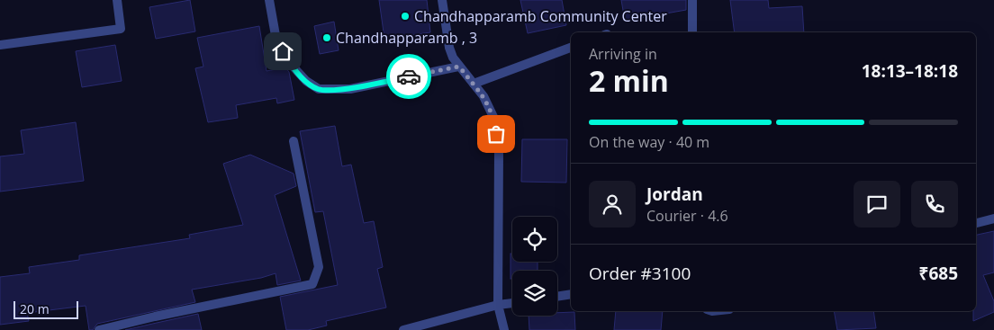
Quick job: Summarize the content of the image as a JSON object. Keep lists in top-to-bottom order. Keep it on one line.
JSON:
{"places":["Chandhapparamb Community Center","Chandhapparamb , 3"],"scale_bar":"20 m","page":{"heading":["2 min","Arriving in","18:13–18:18"],"panel":["Jordan","Courier · 4.6","Order #3100","₹685"],"bar":"On the way · 40 m","scale":"20 m"}}
